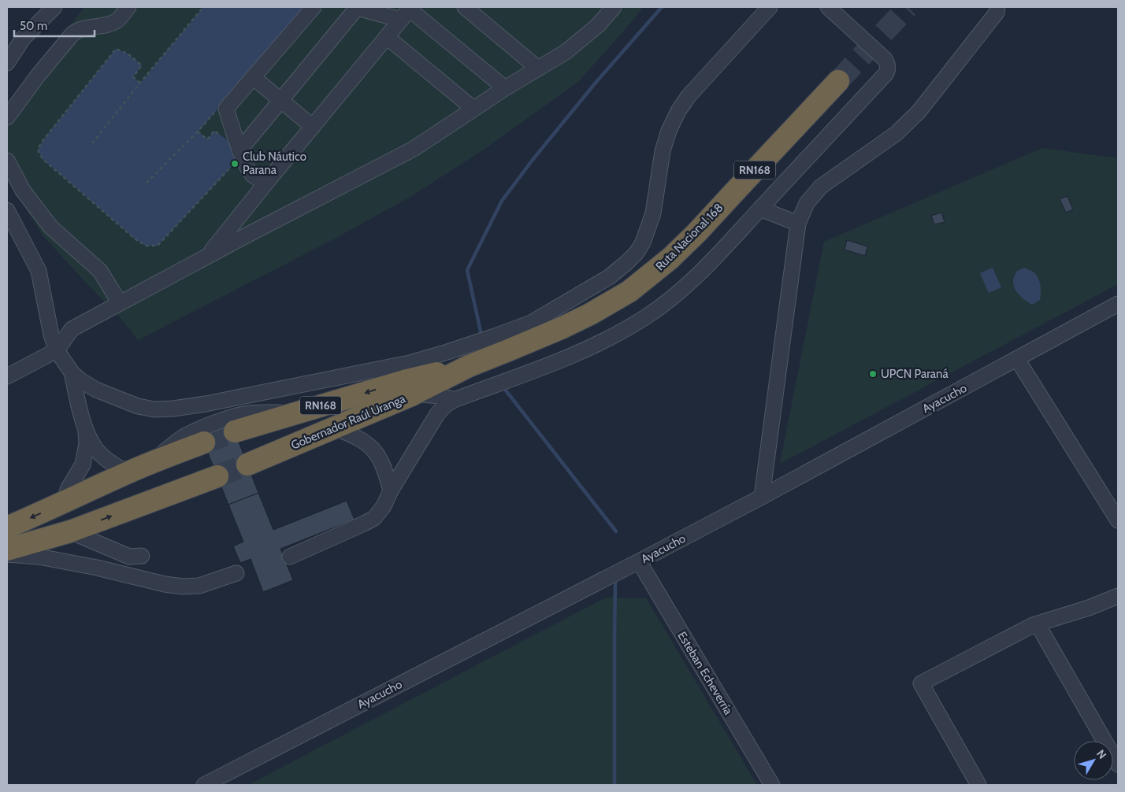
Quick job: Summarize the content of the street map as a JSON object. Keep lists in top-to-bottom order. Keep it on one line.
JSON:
{"streets":{"highway":["RN168","Ruta Nacional 168","Gobernador Raúl Uranga"],"street":["Ayacucho","Esteban Echeverría"]},"crossings":[["Ruta Nacional 168","Gobernador Raúl Uranga"],["Ayacucho","Esteban Echeverría"]],"places":["Club Náutico Parana","UPCN Paraná"],"scale_bar":"50 m","north":"top right"}
